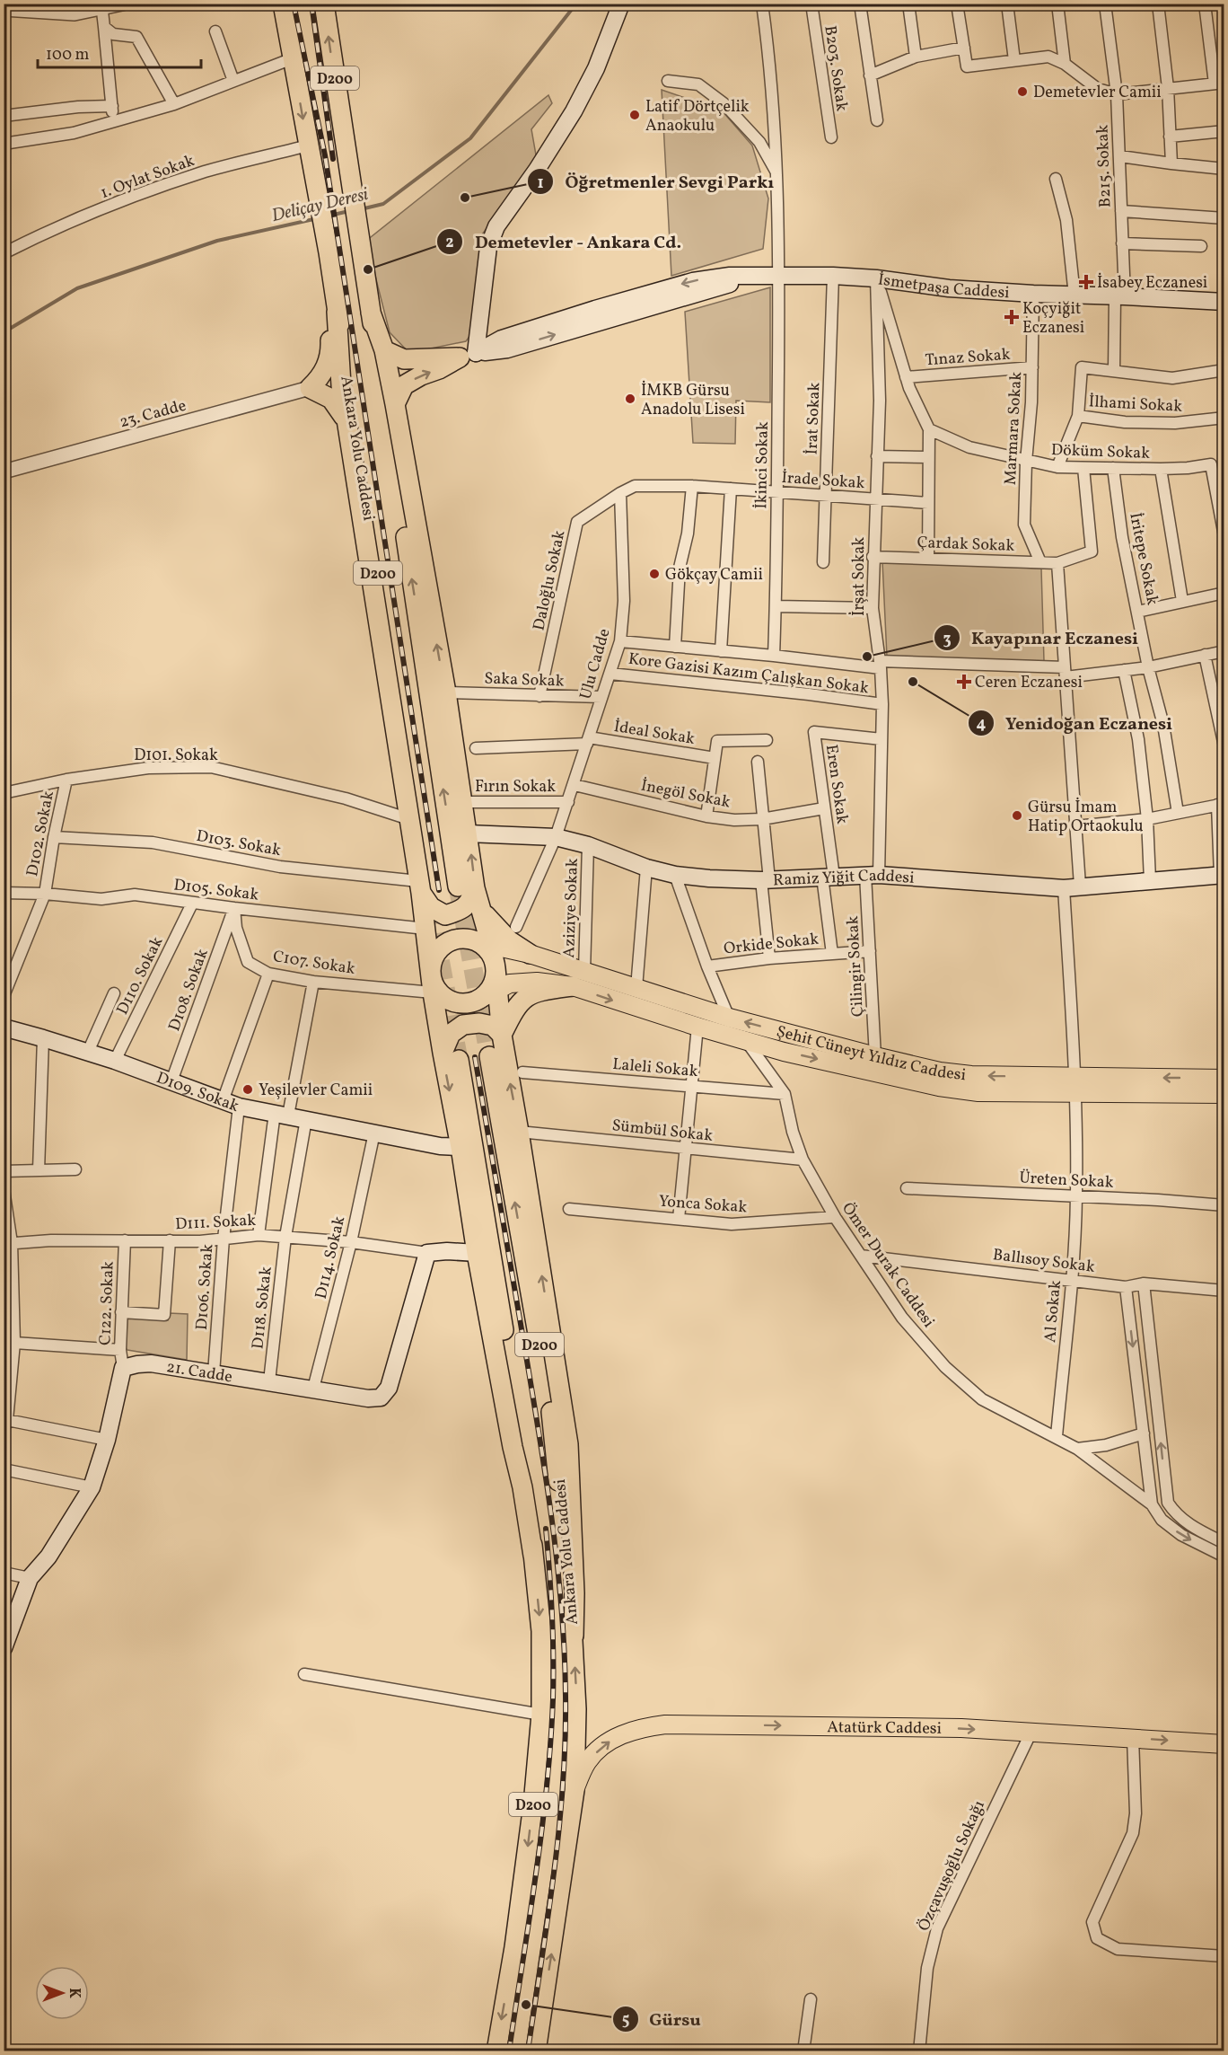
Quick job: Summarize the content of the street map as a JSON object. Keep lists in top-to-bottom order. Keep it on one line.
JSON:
{"streets":{"highway":["D200","Ankara Yolu Caddesi"],"main road":["İsmetpaşa Caddesi","Ramiz Yiğit Caddesi","Şehit Cüneyt Yıldız Caddesi","D109. Sokak","21. Cadde","Atatürk Caddesi"],"street":["B203. Sokak","B215. Sokak","1. Oylat Sokak","Tınaz Sokak","İlhami Sokak","23. Cadde","İrat Sokak","Marmara Sokak","Döküm Sokak","İkinci Sokak","İrade Sokak","Çardak Sokak","İritepe Sokak","İrşat Sokak","Daloğlu Sokak","Ulu Cadde","Kore Gazisi Kazım Çalışkan Sokak","Saka Sokak","İdeal Sokak","D101. Sokak","Eren Sokak","Fırın Sokak","İnegöl Sokak","D102. Sokak","D103. Sokak","D105. Sokak","Aziziye Sokak","Orkide Sokak","C107. Sokak","Çilingir Sokak","D110. Sokak","D108. Sokak","Laleli Sokak","Sümbül Sokak","Üreten Sokak","Yonca Sokak","D111. Sokak","D114. Sokak","Ballısoy Sokak","Ömer Durak Caddesi","D106. Sokak","C122. Sokak","D118. Sokak","Al Sokak","Özçavuşoğlu Sokağı"]},"crossings":[["B215. Sokak","İsmetpaşa Caddesi"],["1. Oylat Sokak","Ankara Yolu Caddesi"],["İsmetpaşa Caddesi","İrat Sokak"],["İsmetpaşa Caddesi","Marmara Sokak"],["İsmetpaşa Caddesi","İkinci Sokak"],["İsmetpaşa Caddesi","İrşat Sokak"],["Tınaz Sokak","Marmara Sokak"],["İrat Sokak","İrade Sokak"],["Marmara Sokak","Döküm Sokak"],["Marmara Sokak","Çardak Sokak"],["Ankara Yolu Caddesi","D103. Sokak"],["Ankara Yolu Caddesi","Atatürk Caddesi"],["Döküm Sokak","İritepe Sokak"],["İkinci Sokak","İrade Sokak"],["İrade Sokak","İrşat Sokak"],["İrade Sokak","Daloğlu Sokak"],["İrade Sokak","Ulu Cadde"],["Çardak Sokak","İrşat Sokak"],["Çardak Sokak","Al Sokak"],["İrşat Sokak","Kore Gazisi Kazım Çalışkan Sokak"],["İrşat Sokak","Eren Sokak"],["İrşat Sokak","Ramiz Yiğit Caddesi"],["İrşat Sokak","Çilingir Sokak"],["Daloğlu Sokak","Ulu Cadde"],["Daloğlu Sokak","Saka Sokak"],["Ulu Cadde","Kore Gazisi Kazım Çalışkan Sokak"],["Ulu Cadde","Saka Sokak"],["Ulu Cadde","İdeal Sokak"],["Ulu Cadde","Fırın Sokak"],["Ulu Cadde","İnegöl Sokak"],["Ulu Cadde","Ramiz Yiğit Caddesi"],["İdeal Sokak","İnegöl Sokak"],["D101. Sokak","D102. Sokak"],["Eren Sokak","İnegöl Sokak"],["Eren Sokak","Ramiz Yiğit Caddesi"],["Eren Sokak","Orkide Sokak"],["D102. Sokak","D103. Sokak"],["D102. Sokak","D105. Sokak"],["Ramiz Yiğit Caddesi","Aziziye Sokak"],["Ramiz Yiğit Caddesi","Çilingir Sokak"],["Ramiz Yiğit Caddesi","Al Sokak"],["D105. Sokak","C107. Sokak"],["D105. Sokak","D110. Sokak"],["D105. Sokak","D108. Sokak"],["Aziziye Sokak","Şehit Cüneyt Yıldız Caddesi"],["Orkide Sokak","Çilingir Sokak"],["C107. Sokak","D108. Sokak"],["C107. Sokak","Şehit Cüneyt Yıldız Caddesi"],["Çilingir Sokak","Şehit Cüneyt Yıldız Caddesi"],["D110. Sokak","D109. Sokak"],["D108. Sokak","D109. Sokak"],["Şehit Cüneyt Yıldız Caddesi","Al Sokak"],["Laleli Sokak","Ömer Durak Caddesi"],["D109. Sokak","D114. Sokak"],["D109. Sokak","D106. Sokak"],["D109. Sokak","D118. Sokak"],["Sümbül Sokak","Ömer Durak Caddesi"],["Üreten Sokak","Al Sokak"],["Yonca Sokak","Ömer Durak Caddesi"],["D111. Sokak","D114. Sokak"],["D111. Sokak","D106. Sokak"],["D111. Sokak","C122. Sokak"],["D111. Sokak","D118. Sokak"],["D111. Sokak","21. Cadde"],["D114. Sokak","21. Cadde"],["Ballısoy Sokak","Ömer Durak Caddesi"],["Ballısoy Sokak","Al Sokak"],["Ömer Durak Caddesi","Al Sokak"],["D106. Sokak","21. Cadde"],["C122. Sokak","21. Cadde"],["D118. Sokak","21. Cadde"],["Atatürk Caddesi","Özçavuşoğlu Sokağı"]],"one_way":["Atatürk Caddesi"],"water":["Deliçay Deresi"],"places":{"other":["Demetevler Camii","Latif Dörtçelik Anaokulu","Öğretmenler Sevgi Parkı","Demetevler - Ankara Cd.","İMKB Gürsu Anadolu Lisesi","Gökçay Camii","Kayapınar Eczanesi","Yenidoğan Eczanesi","Gürsu İmam Hatip Ortaokulu","Yeşilevler Camii","Gürsu"],"health":["İsabey Eczanesi","Koçyiğit Eczanesi","Ceren Eczanesi"]},"scale_bar":"100 m","north":"right"}
